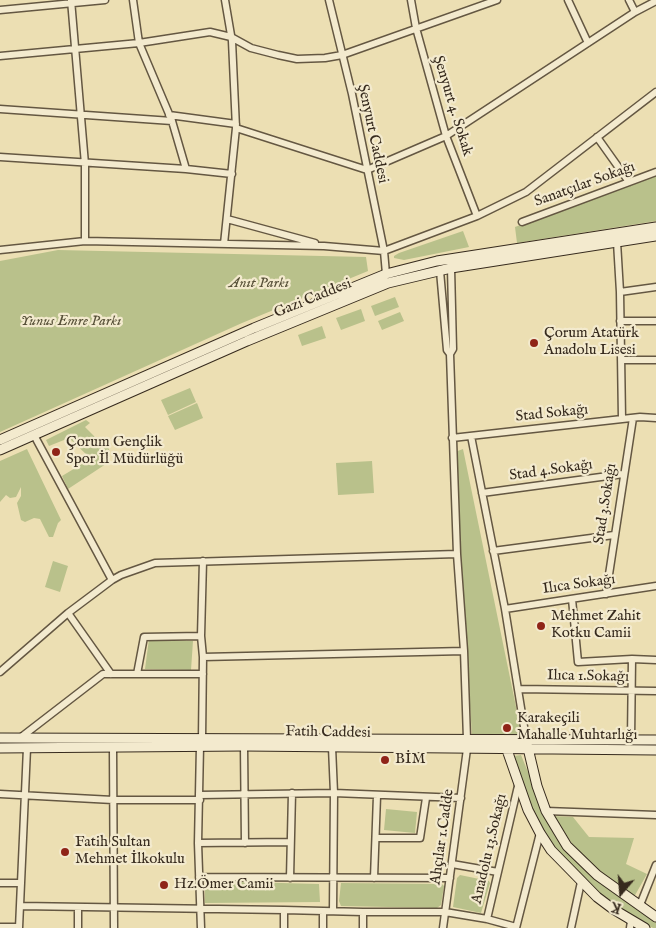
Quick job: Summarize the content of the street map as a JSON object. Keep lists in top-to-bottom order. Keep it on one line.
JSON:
{"streets":{"main road":["Gazi Caddesi","Fatih Caddesi"],"street":["Şenyurt 4. Sokak","Şenyurt Caddesi","Sanatçılar Sokağı","Stad Sokağı","Stad 4.Sokağı","Stad 3.Sokağı","Ilıca Sokağı","Ilıca 1.Sokağı","Ahçılar 1.Cadde","Anadolu 13.Sokağı"]},"crossings":[["Şenyurt Caddesi","Gazi Caddesi"],["Stad Sokağı","Stad 3.Sokağı"],["Stad 4.Sokağı","Stad 3.Sokağı"],["Stad 3.Sokağı","Ilıca Sokağı"],["Fatih Caddesi","Ahçılar 1.Cadde"]],"parks":["Anıt Parkı","Yunus Emre Parkı"],"places":["Çorum Atatürk Anadolu Lisesi","Çorum Gençlik Spor İl Müdürlüğü","Mehmet Zahit Kotku Camii","Karakeçili Mahalle Muhtarlığı","BİM","Fatih Sultan Mehmet İlkokulu","Hz.Ömer Camii"],"north":"bottom"}
